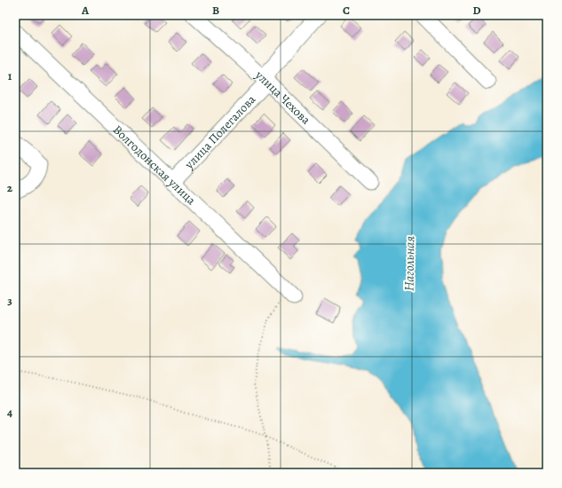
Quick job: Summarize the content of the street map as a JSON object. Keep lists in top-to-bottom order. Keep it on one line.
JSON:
{"streets":{"street":["улица Чехова","улица Полегалова","Волгодонская улица"]},"crossings":[["улица Чехова","улица Полегалова"],["улица Полегалова","Волгодонская улица"]],"water":["Нагольная"],"grid":{"columns":["A","B","C","D"],"rows":["1","2","3","4"]}}
